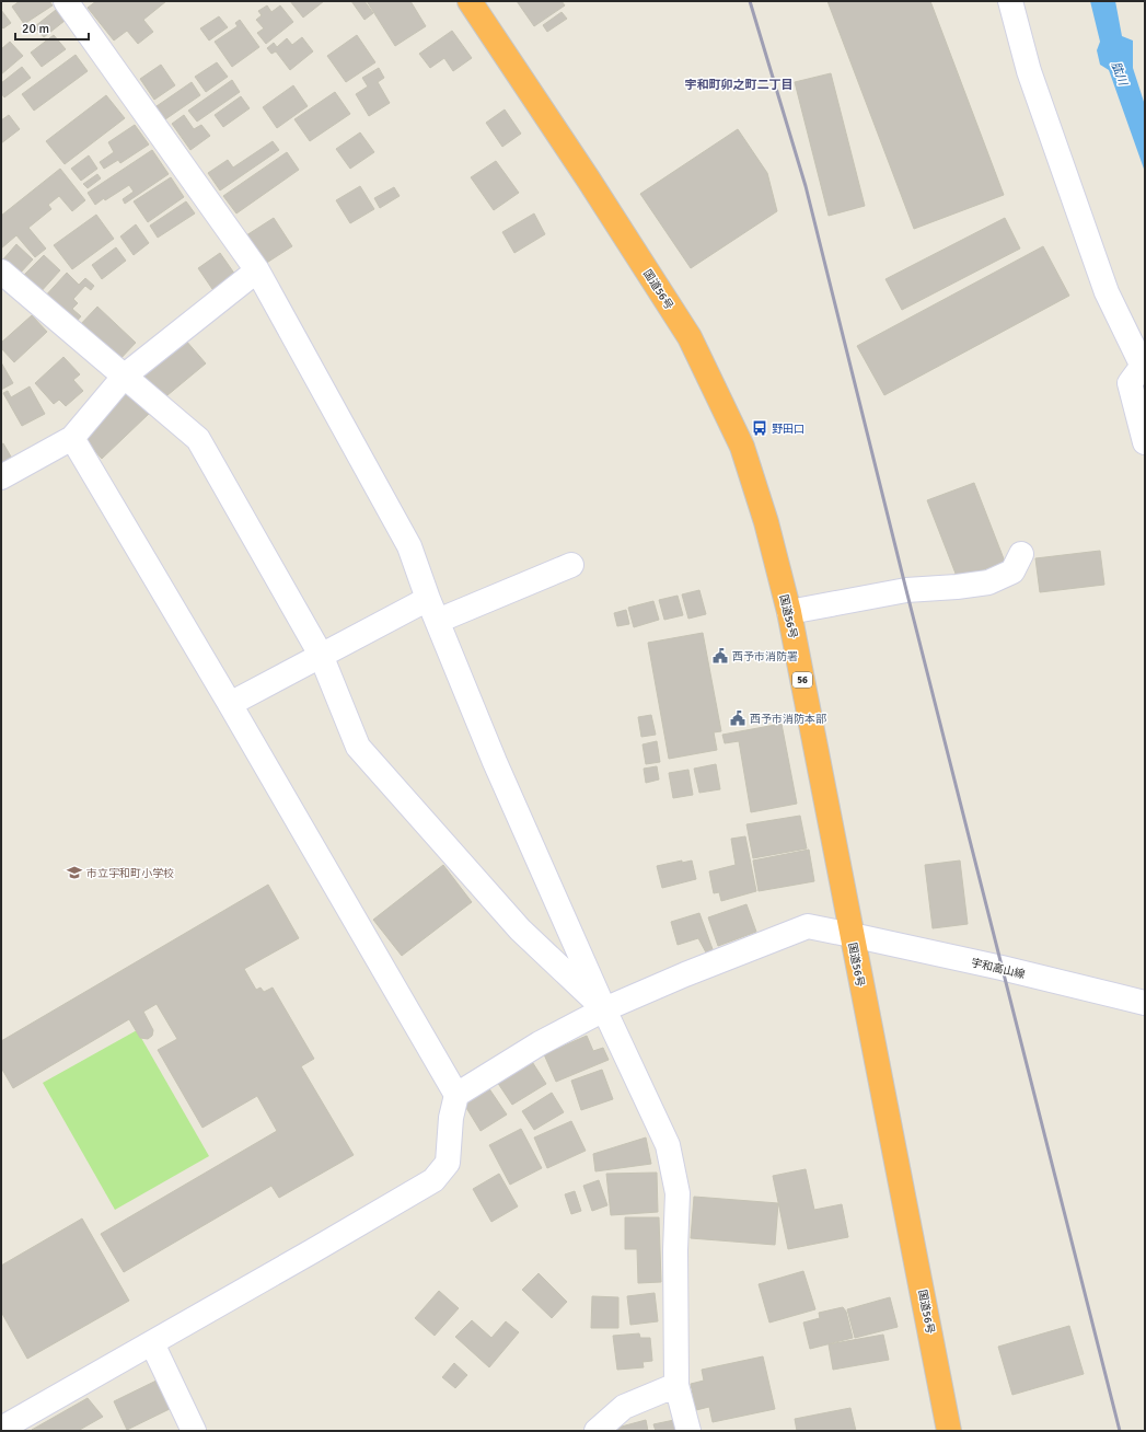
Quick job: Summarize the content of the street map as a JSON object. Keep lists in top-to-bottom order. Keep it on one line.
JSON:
{"streets":{"highway":["国道56号","56"],"street":["宇和高山線"]},"crossings":[["国道56号","宇和高山線"]],"districts":["宇和町卯之町二丁目"],"water":["肱川"],"places":{"bus stop":["野田口"],"public building":["西予市消防署","西予市消防本部"],"school or university":["市立宇和町小学校"]},"scale_bar":"20 m"}
